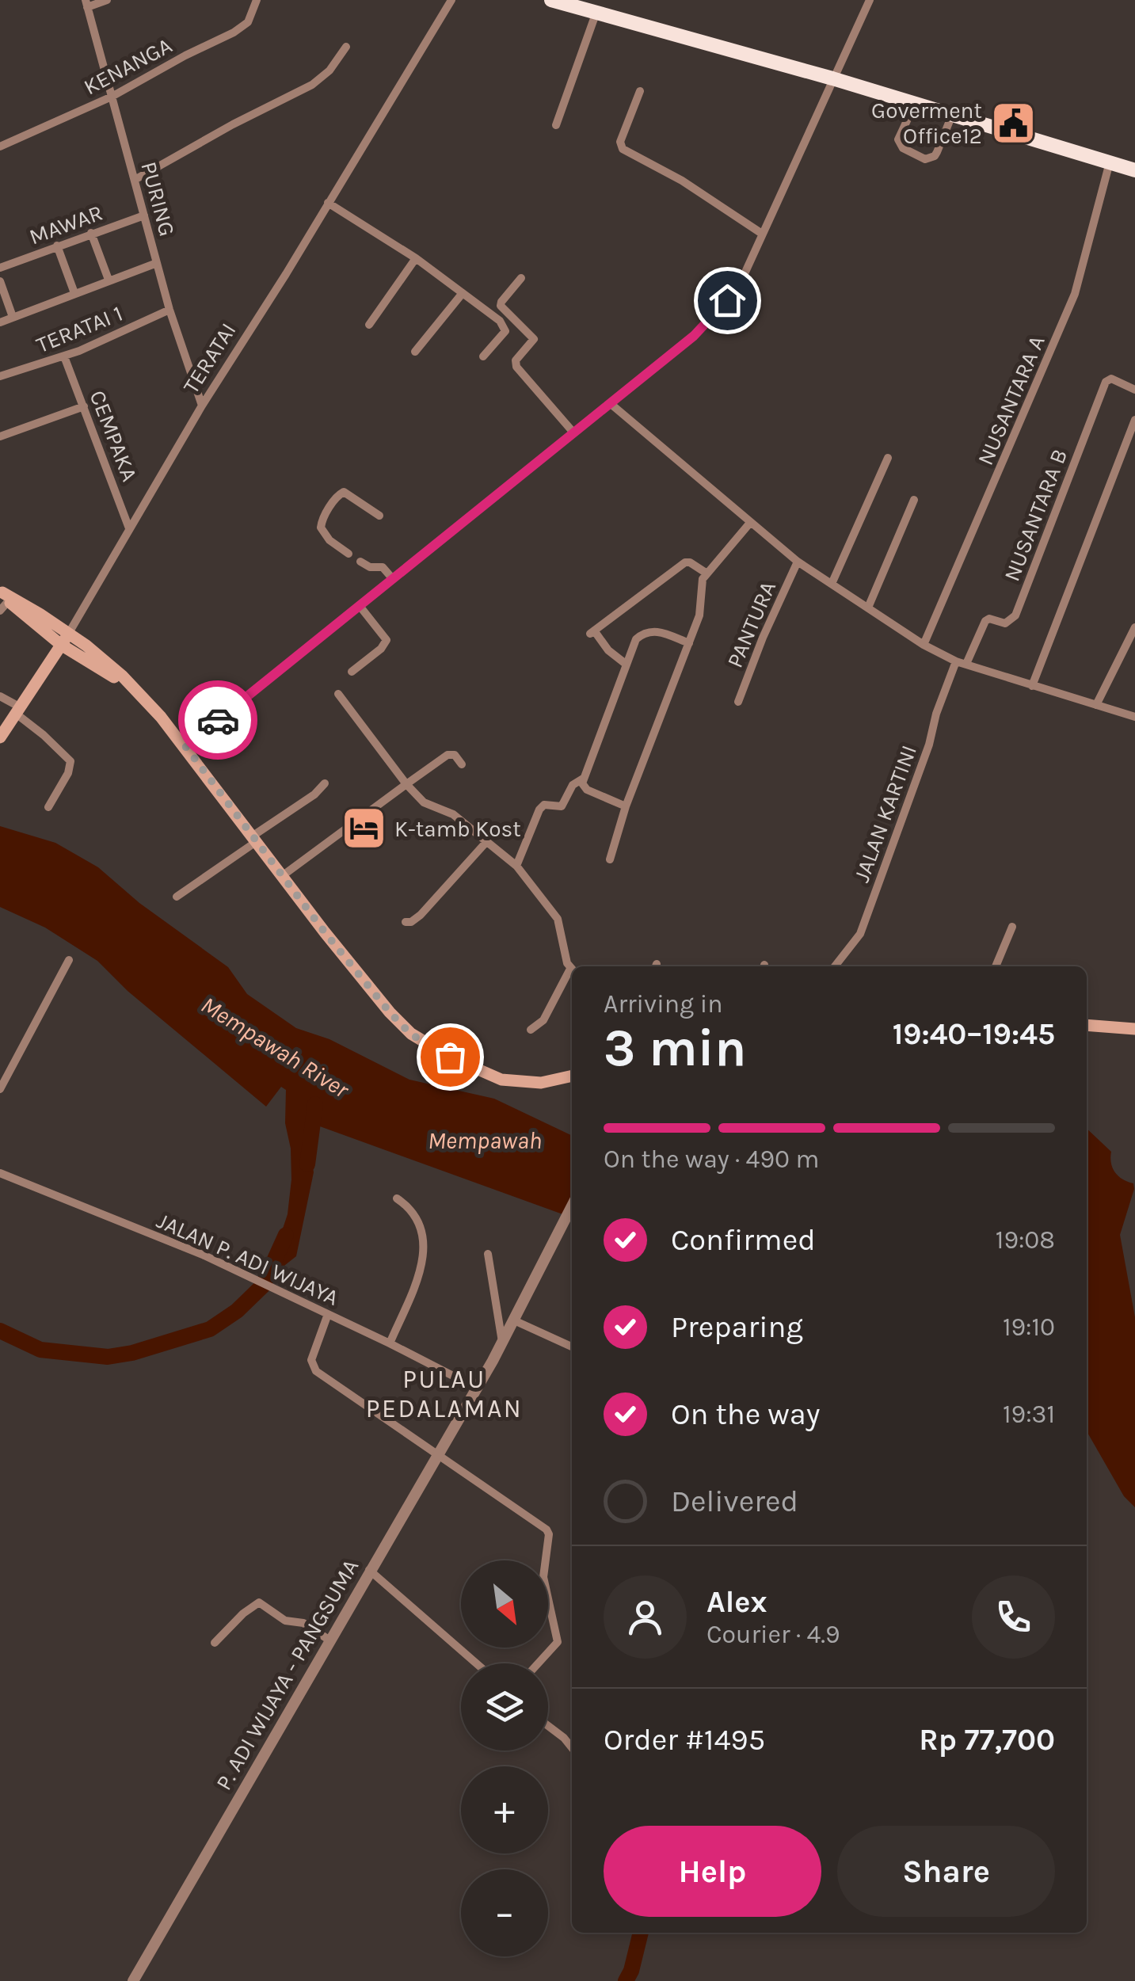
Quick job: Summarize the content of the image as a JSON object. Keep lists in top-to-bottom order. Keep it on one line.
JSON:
{"streets":{"main road":["TERATAI"],"street":["KENANGA","PURING","MAWAR","TERATAI 1","NUSANTARA A","CEMPAKA","NUSANTARA B","PANTURA","JALAN KARTINI","JALAN P. ADI WIJAYA","P. ADI WIJAYA - PANGSUMA"]},"crossings":[["KENANGA","PURING"],["PURING","MAWAR"],["PURING","TERATAI 1"],["PURING","TERATAI"],["TERATAI 1","CEMPAKA"],["TERATAI","CEMPAKA"],["JALAN P. ADI WIJAYA","P. ADI WIJAYA - PANGSUMA"]],"districts":["PULAU PEDALAMAN"],"water":["Mempawah River","Mempawah"],"places":{"public building":["Goverment Office12"],"hotel":["K-tamb Kost"]},"north":"bottom right","page":{"heading":["3 min","Arriving in","19:40–19:45"],"panel":["Alex","Courier · 4.9","Order #1495","Rp 77,700"],"bar":"On the way · 490 m","list":[["Confirmed","19:08"],["Preparing","19:10"],["On the way","19:31"],"Delivered"],"map_buttons":["+","−"],"buttons":["Help","Share"]}}
